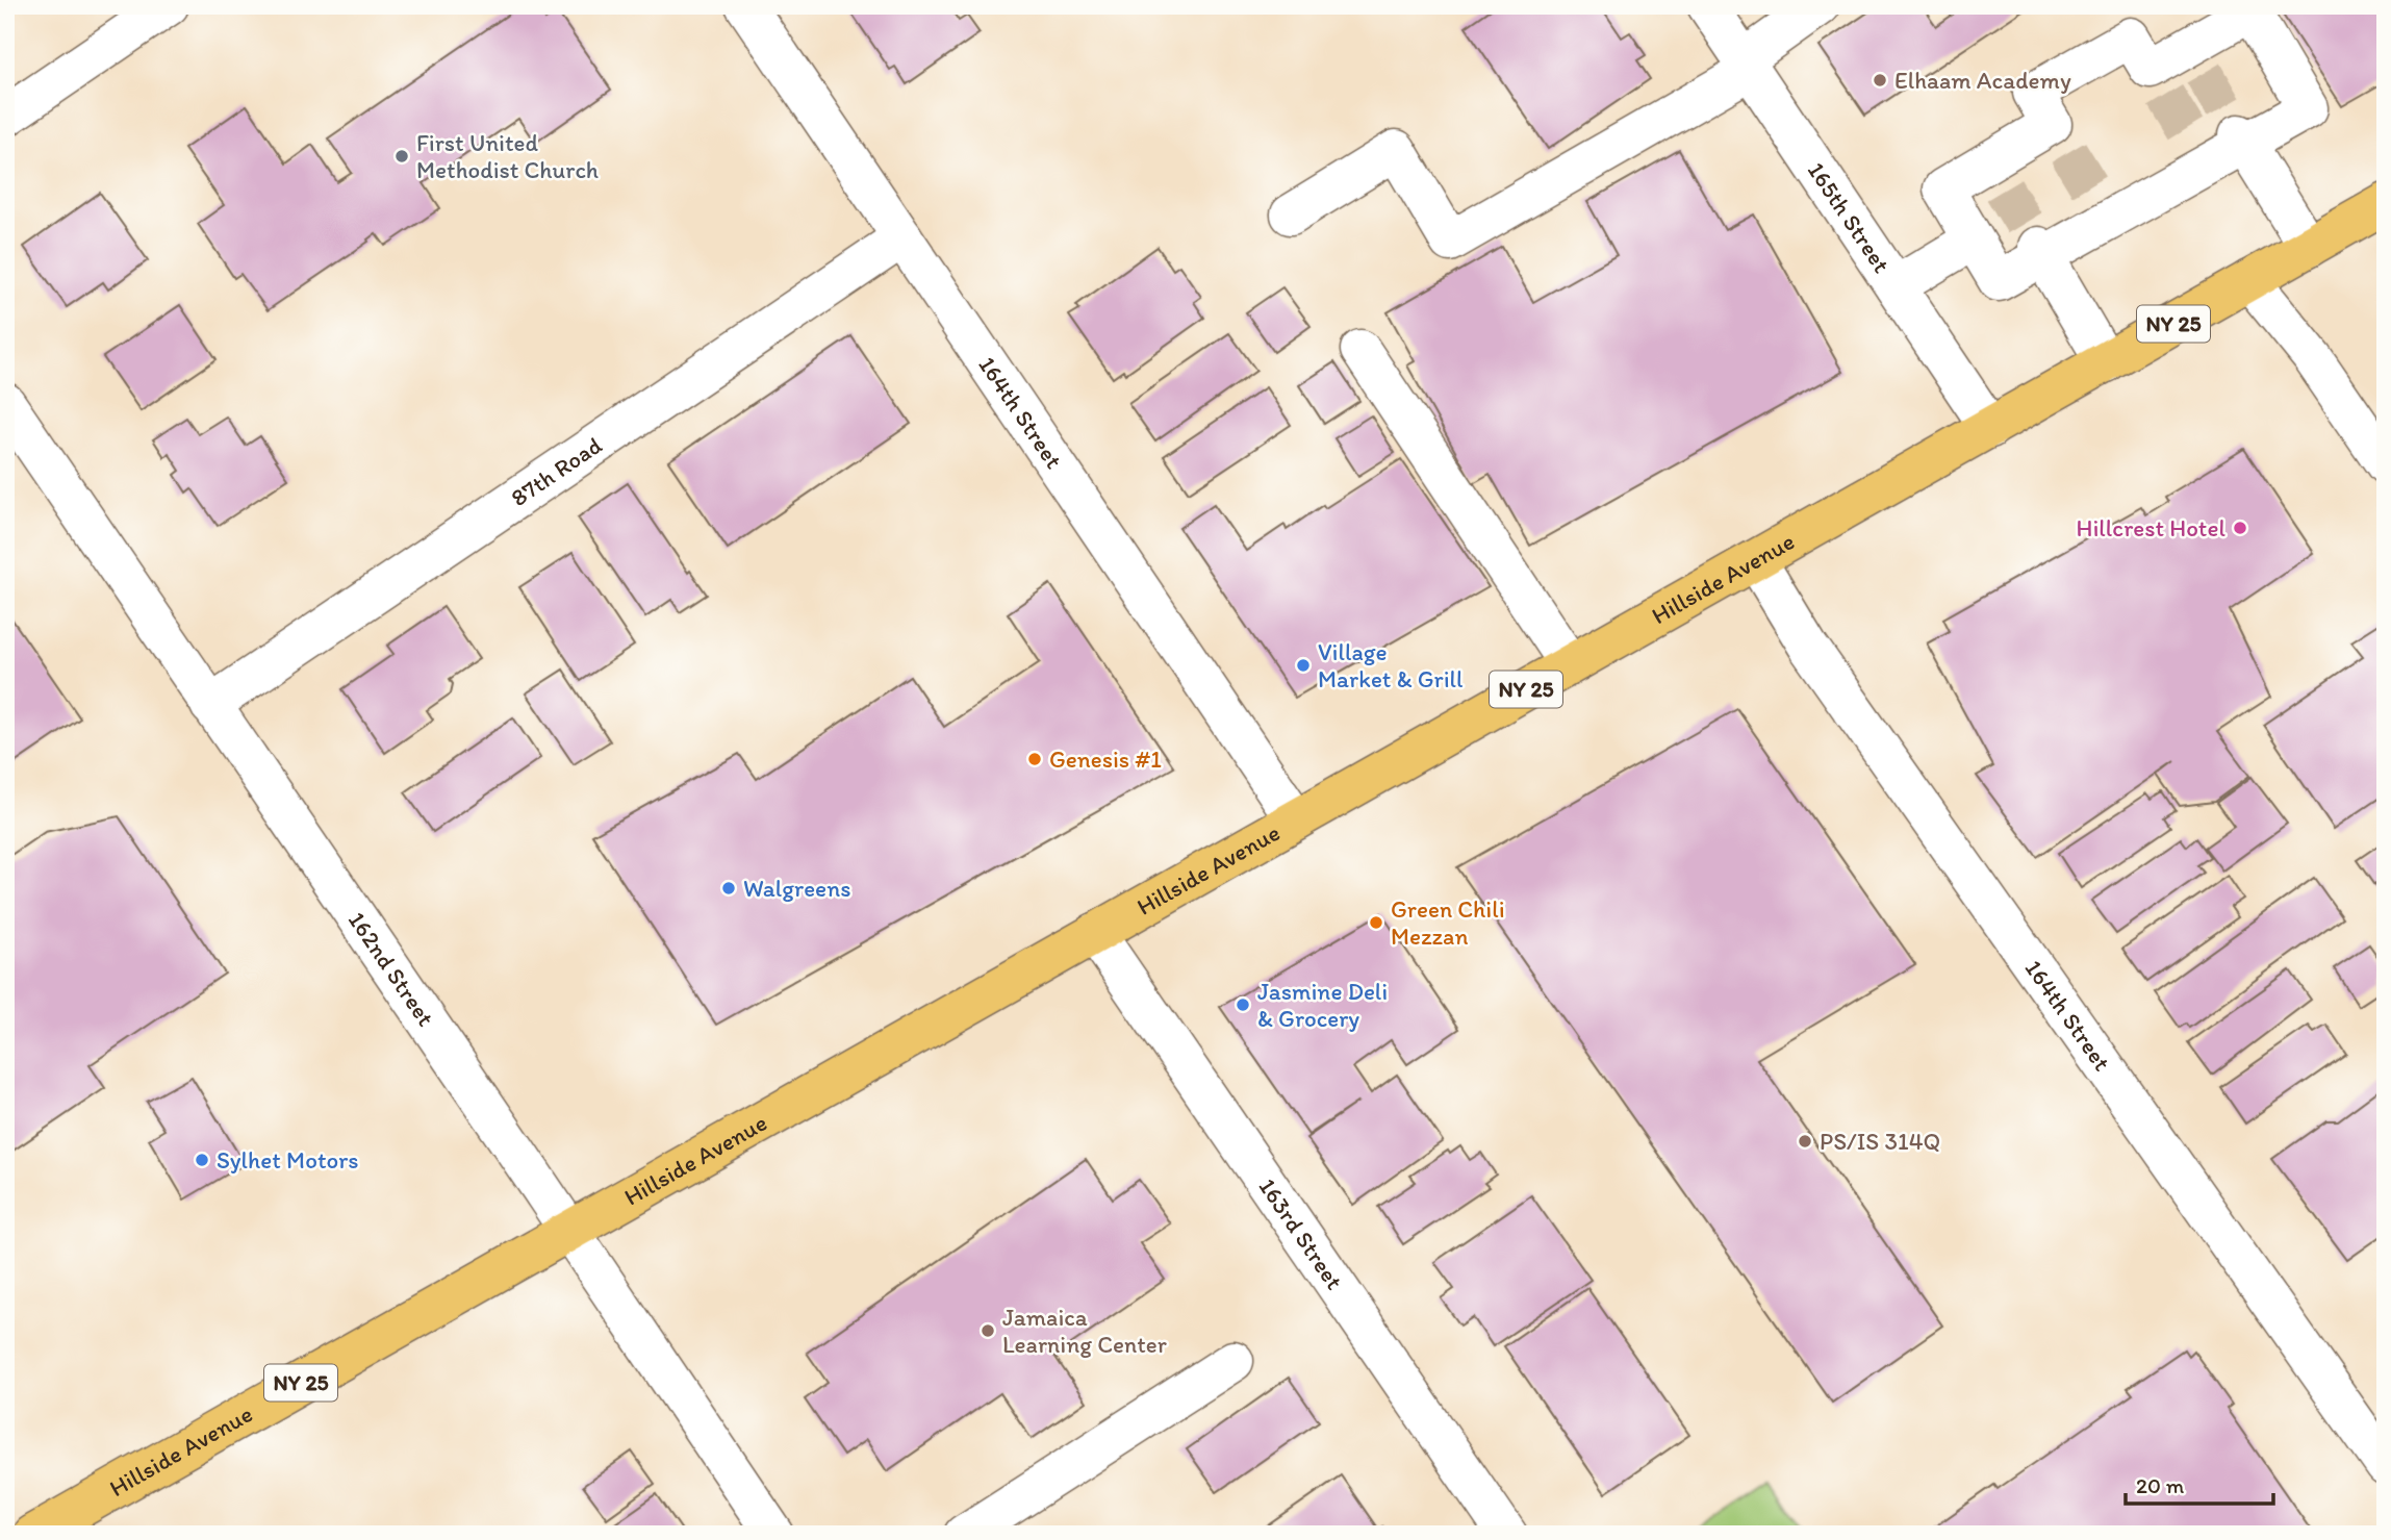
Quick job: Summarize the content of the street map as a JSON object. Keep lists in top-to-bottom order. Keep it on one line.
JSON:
{"streets":{"main road":["NY 25","Hillside Avenue"],"street":["165th Street","164th Street","87th Road","162nd Street","163rd Street"]},"crossings":[["165th Street","Hillside Avenue"],["164th Street","87th Road"],["164th Street","Hillside Avenue"],["87th Road","162nd Street"],["Hillside Avenue","162nd Street"],["Hillside Avenue","163rd Street"]],"places":["Elhaam Academy","First United Methodist Church","Hillcrest Hotel","Village Market & Grill","Genesis #1","Walgreens","Green Chili Mezzan","Jasmine Deli & Grocery","PS/IS 314Q","Sylhet Motors","Jamaica Learning Center"],"scale_bar":"20 m"}
